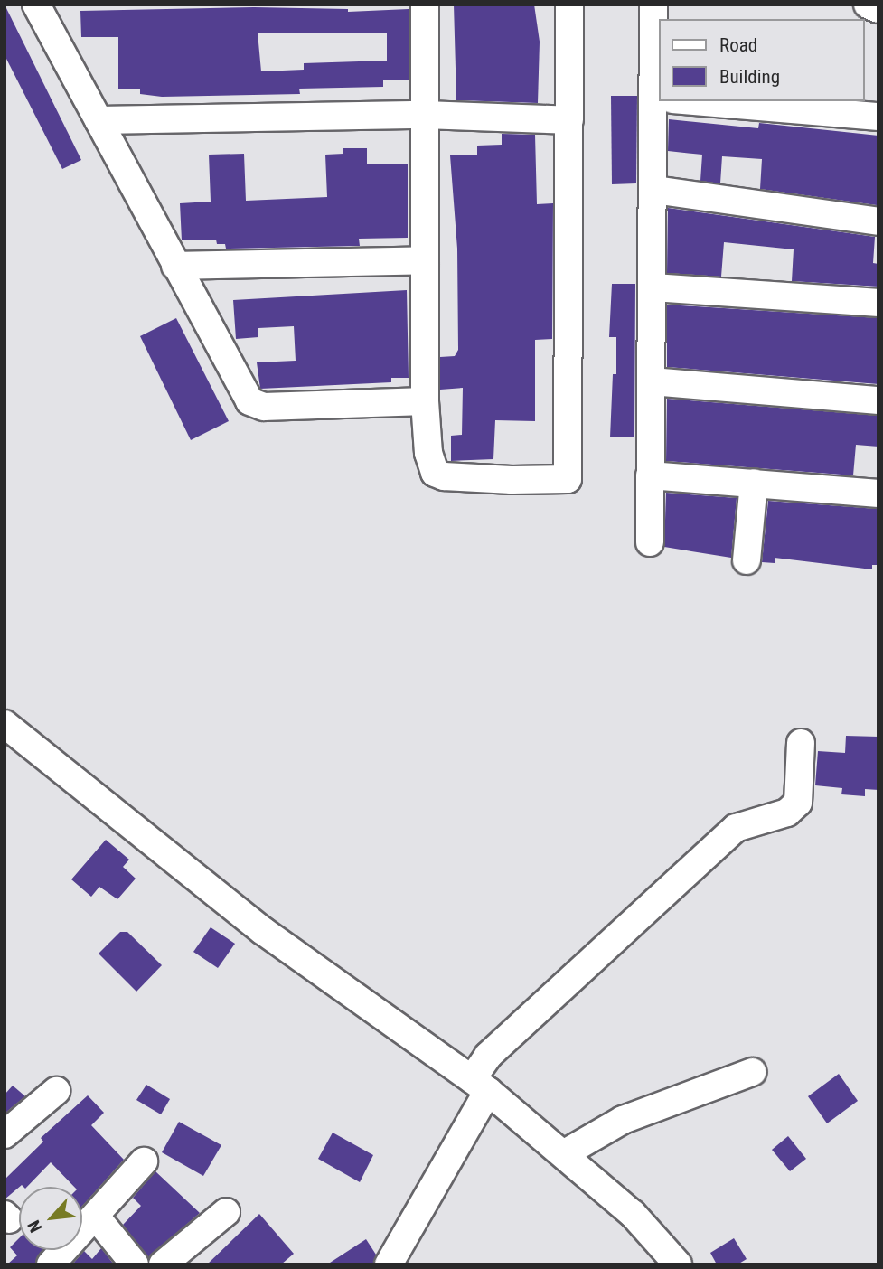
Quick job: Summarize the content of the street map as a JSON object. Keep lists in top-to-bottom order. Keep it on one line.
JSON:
{"legend":["Road","Building"],"north":"bottom left"}
